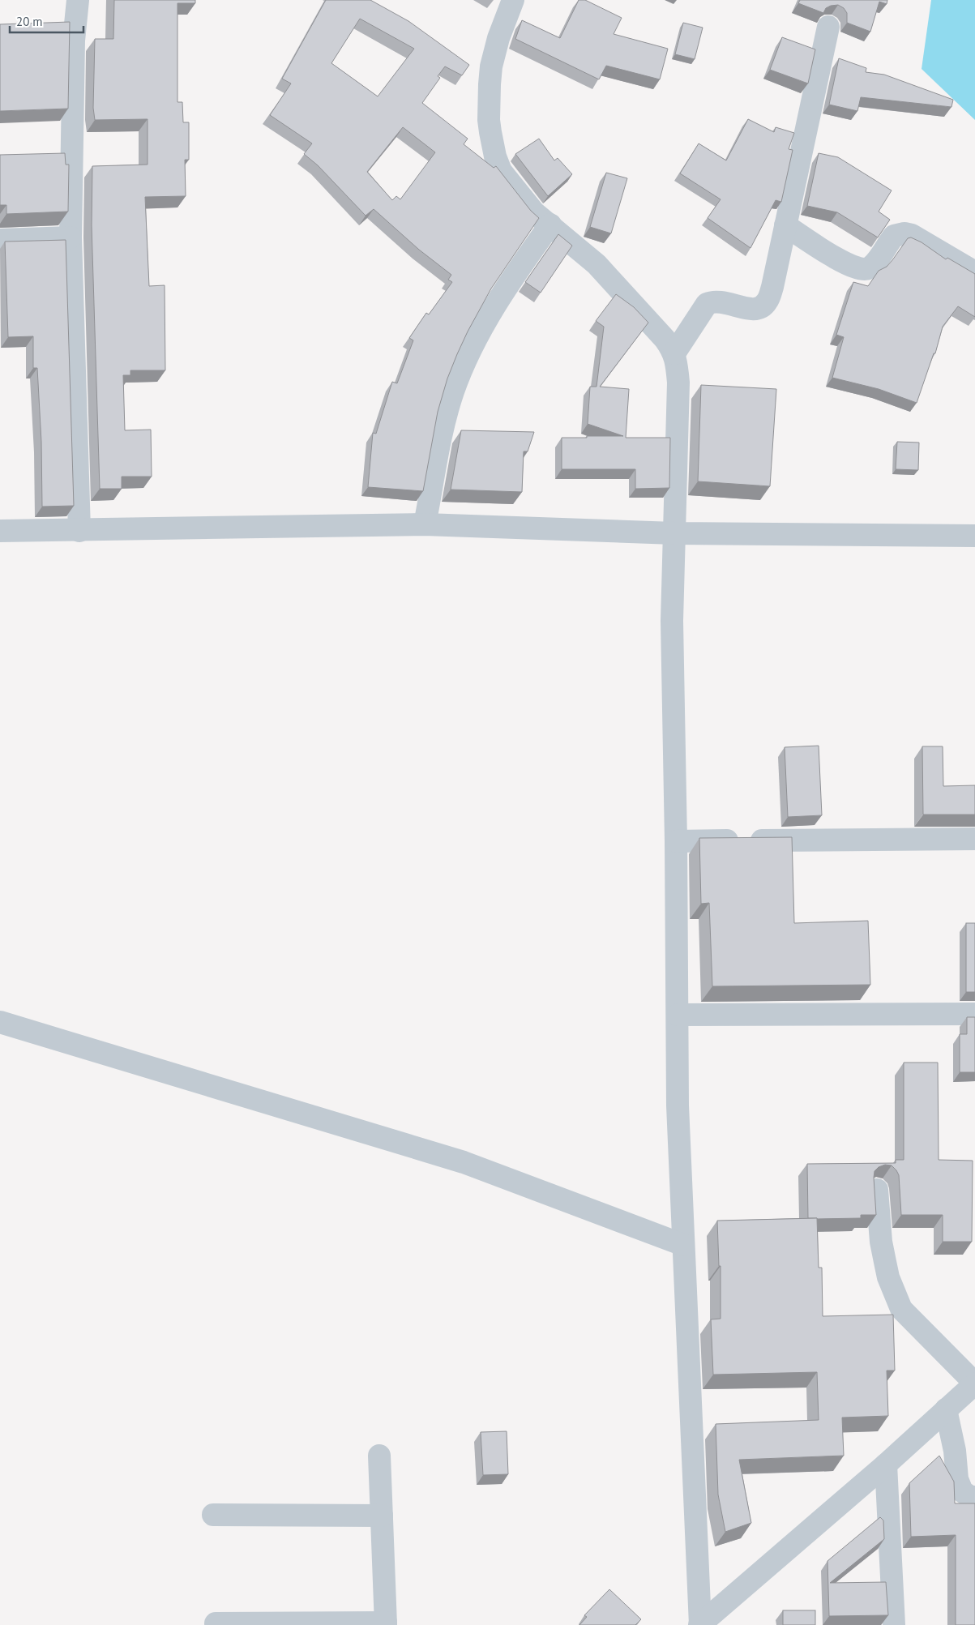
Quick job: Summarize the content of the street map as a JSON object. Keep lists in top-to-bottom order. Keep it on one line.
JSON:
{"scale_bar":"20 m"}
